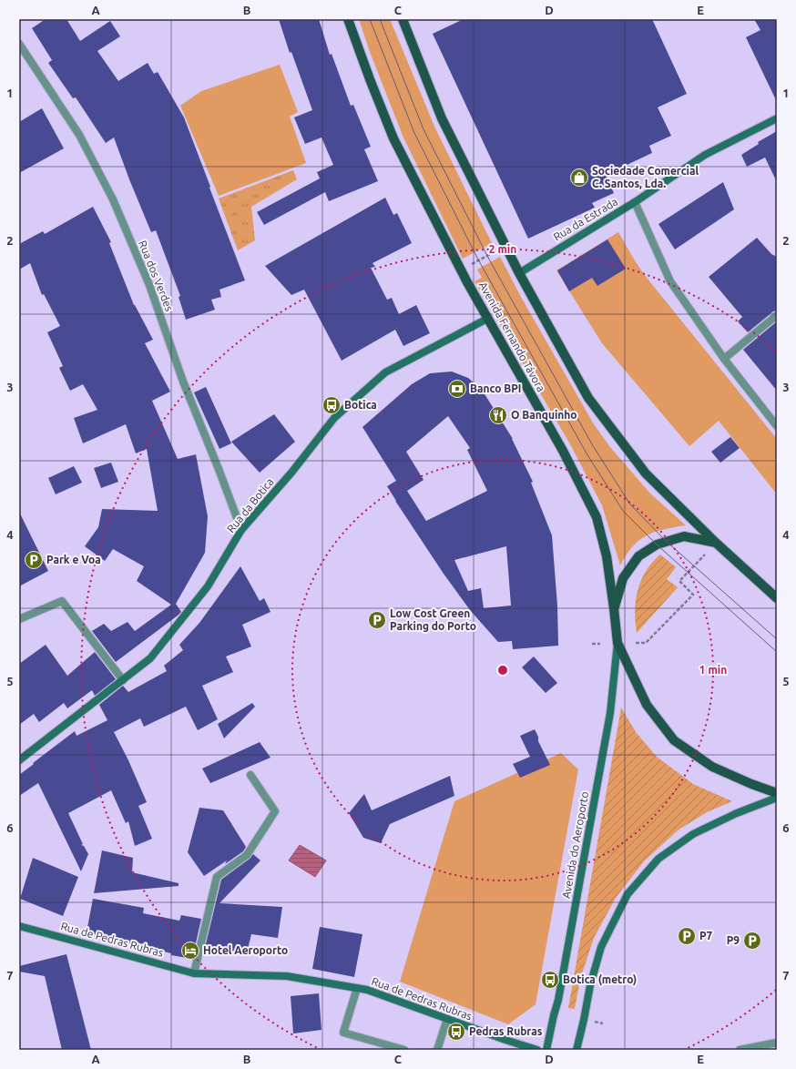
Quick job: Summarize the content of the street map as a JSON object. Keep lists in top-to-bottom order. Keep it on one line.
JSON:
{"streets":{"main road":["Avenida Fernando Távora"],"street":["Rua da Estrada","Rua dos Verdes","Rua da Botica","Avenida do Aeroporto","Rua de Pedras Rubras"]},"crossings":[["Rua dos Verdes","Rua da Botica"],["Avenida Fernando Távora","Rua da Botica"],["Avenida Fernando Távora","Avenida do Aeroporto"]],"places":{"shop":["Sociedade Comercial C. Santos, Lda."],"bank":["Banco BPI"],"bus stop":["Botica","Botica (metro)","Pedras Rubras"],"restaurant":["O Banquinho"],"parking":["Park e Voa","Low Cost Green Parking do Porto","P7","P9"],"hotel":["Hotel Aeroporto"]},"grid":{"columns":["A","B","C","D","E"],"rows":["1","2","3","4","5","6","7"]},"rings":["2 min","1 min"]}
